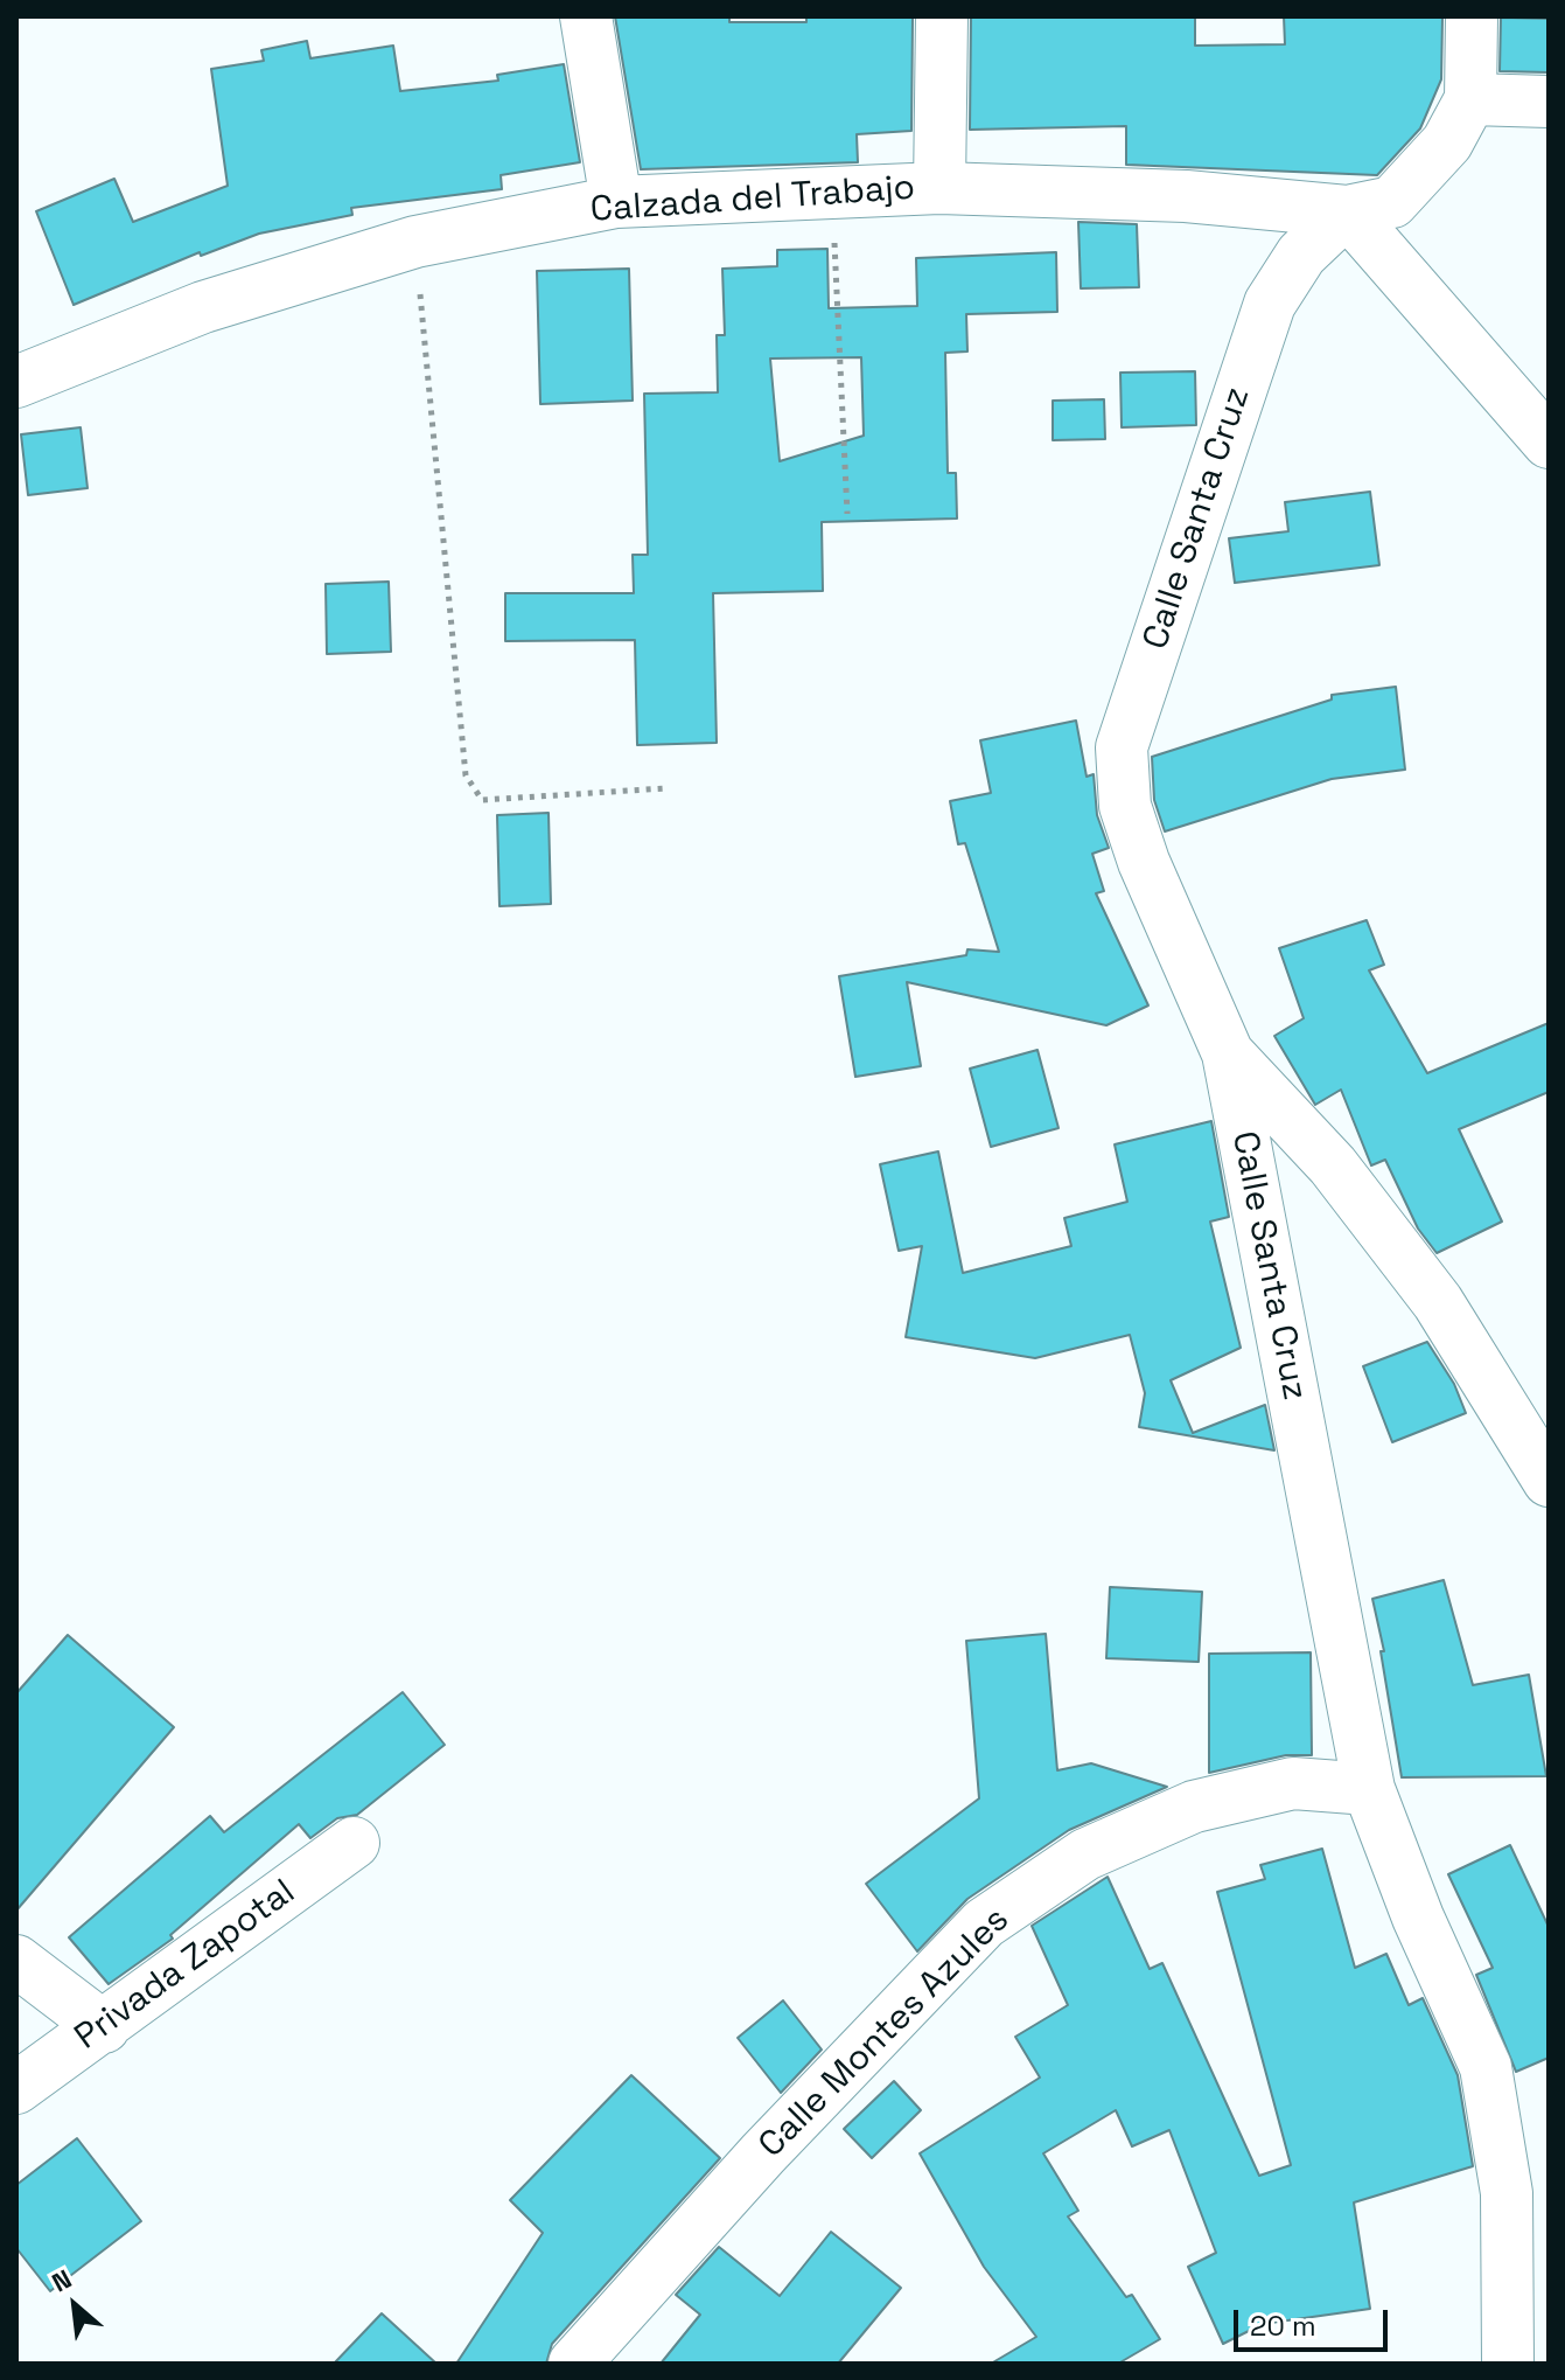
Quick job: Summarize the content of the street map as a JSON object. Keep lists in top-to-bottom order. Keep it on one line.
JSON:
{"streets":{"street":["Calzada del Trabajo","Calle Santa Cruz","Privada Zapotal","Calle Montes Azules"]},"crossings":[["Calzada del Trabajo","Calle Santa Cruz"],["Calle Santa Cruz","Calle Montes Azules"]],"scale_bar":"20 m","north":"top left"}
